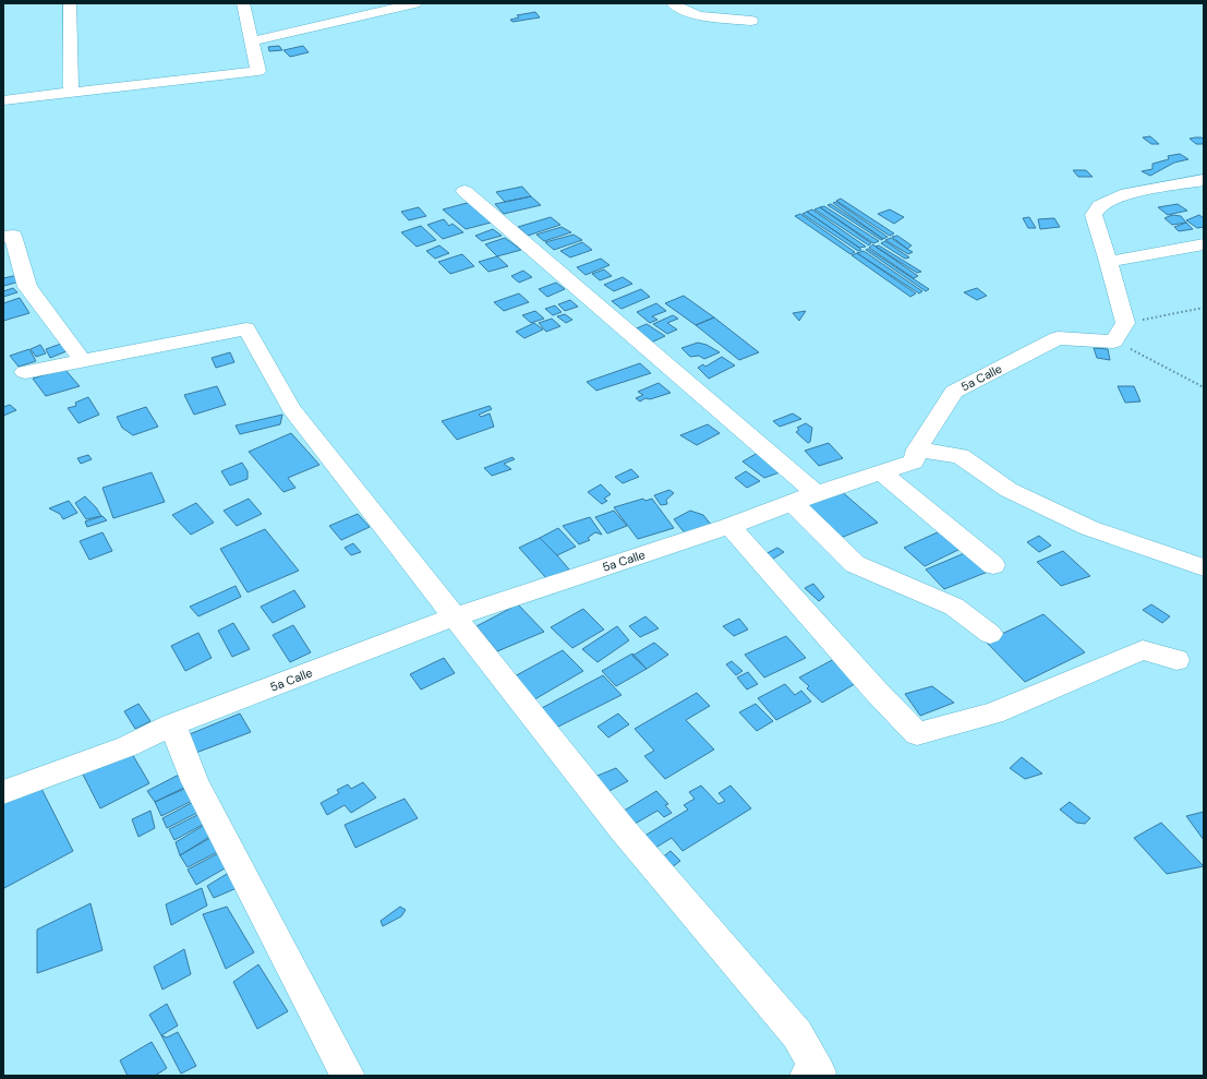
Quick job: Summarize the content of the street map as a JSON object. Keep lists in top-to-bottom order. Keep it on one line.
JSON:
{"streets":{"street":["5a Calle"]}}
